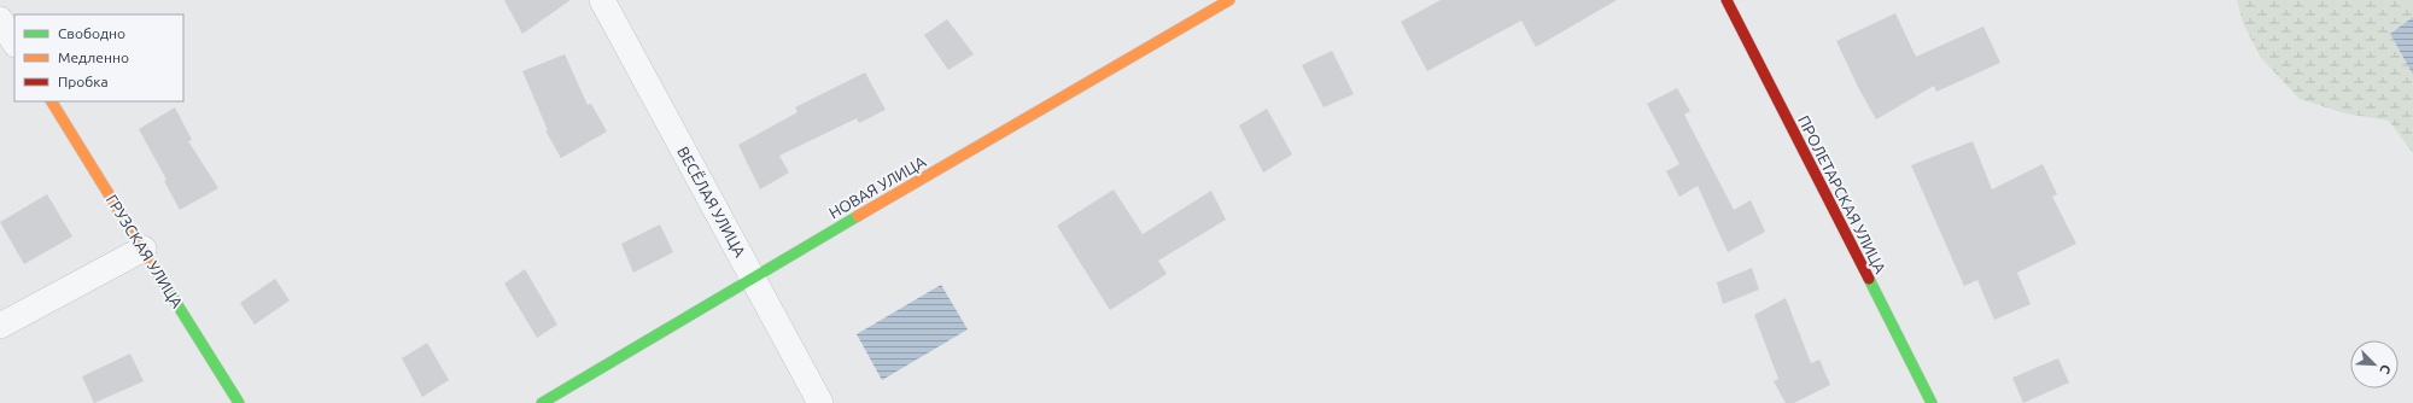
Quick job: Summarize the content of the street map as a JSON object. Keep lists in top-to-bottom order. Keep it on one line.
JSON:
{"streets":{"street":["НОВАЯ УЛИЦА","ПРОЛЕТАРСКАЯ УЛИЦА","ВЕСЁЛАЯ УЛИЦА","ГРУЗСКАЯ УЛИЦА"]},"crossings":[["НОВАЯ УЛИЦА","ВЕСЁЛАЯ УЛИЦА"]],"legend":["Свободно","Медленно","Пробка"],"north":"bottom right"}
